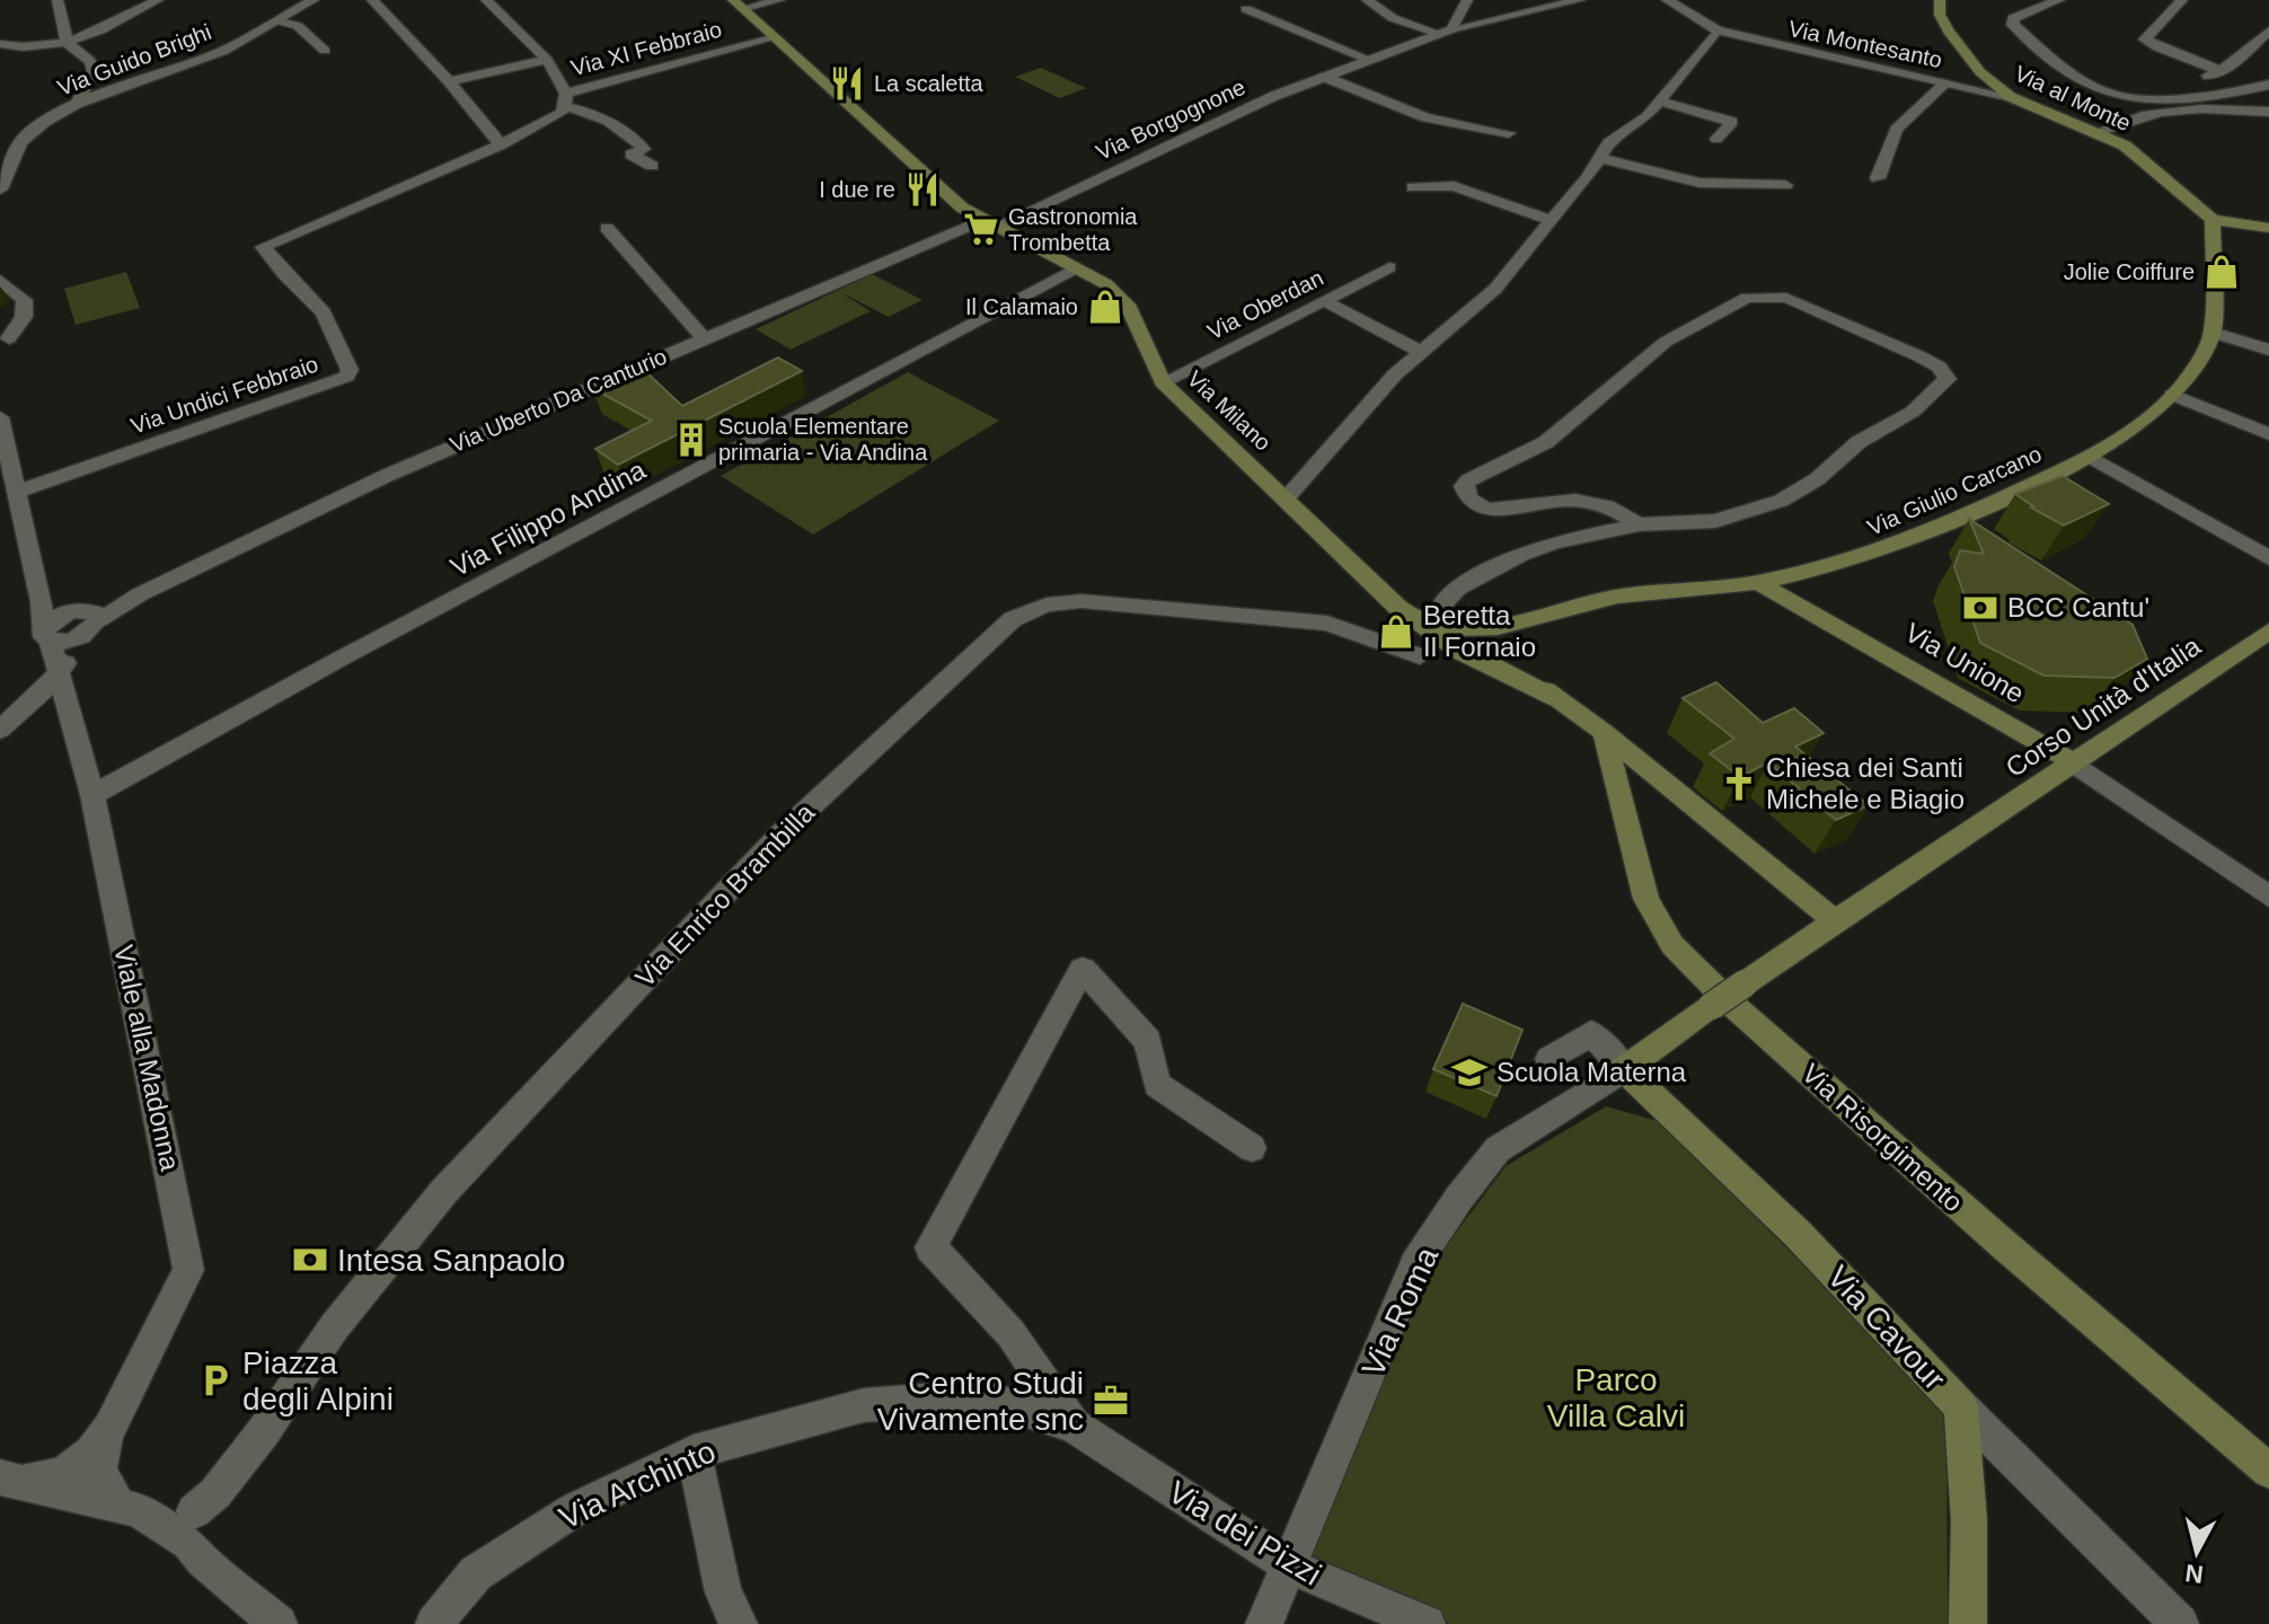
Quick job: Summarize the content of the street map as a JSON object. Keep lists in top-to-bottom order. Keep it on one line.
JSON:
{"streets":{"main road":["Via al Monte","Via Milano","Via Giulio Carcano","Via Unione","Corso Unità d'Italia","Via Risorgimento","Via Cavour"],"street":["Via Montesanto","Via XI Febbraio","Via Guido Brighi","Via Borgognone","Via Oberdan","Via Undici Febbraio","Via Uberto Da Canturio","Via Filippo Andina","Via Enrico Brambilla","Viale alla Madonna","Via Roma","Via Archinto","Via dei Pizzi"]},"crossings":[["Via Montesanto","Via al Monte"],["Via XI Febbraio","Via Undici Febbraio"],["Via XI Febbraio","Via Milano"],["Via Borgognone","Via Uberto Da Canturio"],["Via Borgognone","Via Milano"],["Via Oberdan","Via Milano"],["Via Undici Febbraio","Viale alla Madonna"],["Via Uberto Da Canturio","Via Milano"],["Via Milano","Via Giulio Carcano"],["Via Milano","Via Filippo Andina"],["Via Giulio Carcano","Via Unione"],["Via Filippo Andina","Viale alla Madonna"],["Via Unione","Corso Unità d'Italia"],["Corso Unità d'Italia","Via Roma"],["Corso Unità d'Italia","Via Cavour"],["Via Roma","Via Cavour"],["Via Roma","Via dei Pizzi"],["Via Archinto","Via dei Pizzi"]],"parks":["Parco Villa Calvi"],"places":{"restaurant":["La scaletta","I due re"],"supermarket":["Gastronomia Trombetta"],"shop":["Jolie Coiffure","Il Calamaio","Beretta Il Fornaio"],"building":["Scuola Elementare primaria - Via Andina"],"bank":["BCC Cantu'","Intesa Sanpaolo"],"church":["Chiesa dei Santi Michele e Biagio"],"school or university":["Scuola Materna"],"parking":["Piazza degli Alpini"],"office":["Centro Studi Vivamente snc"]},"north":"bottom"}
